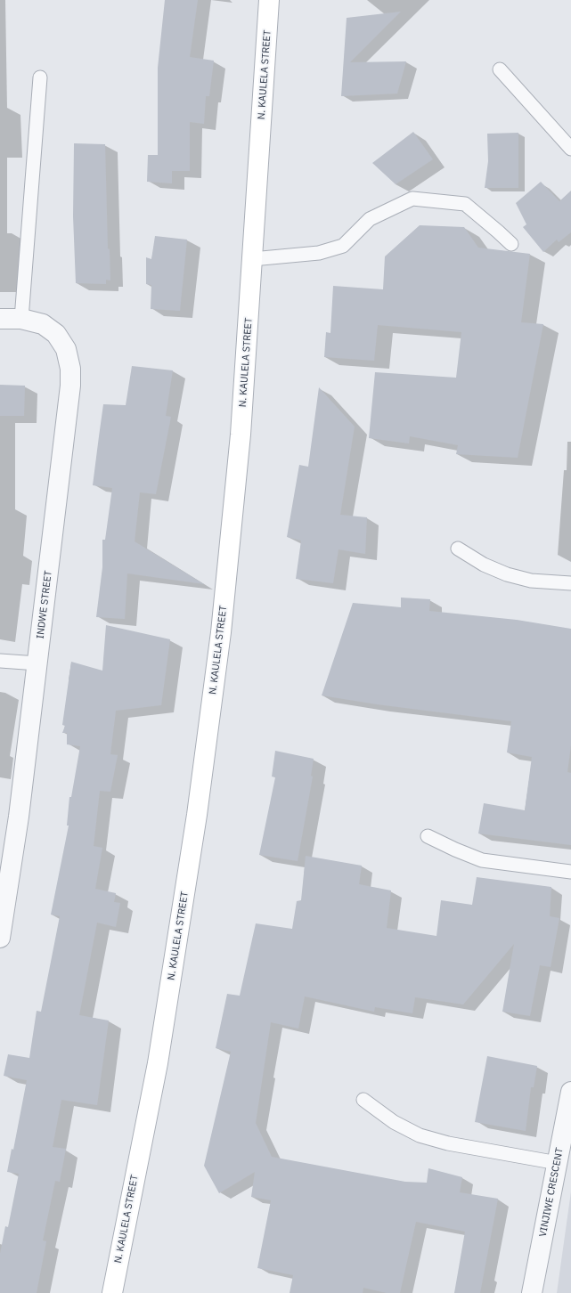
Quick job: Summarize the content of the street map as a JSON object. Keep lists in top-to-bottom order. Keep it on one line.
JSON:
{"streets":{"street":["N. KAULELA STREET","INDWE STREET","VINJIWE CRESCENT"]}}
